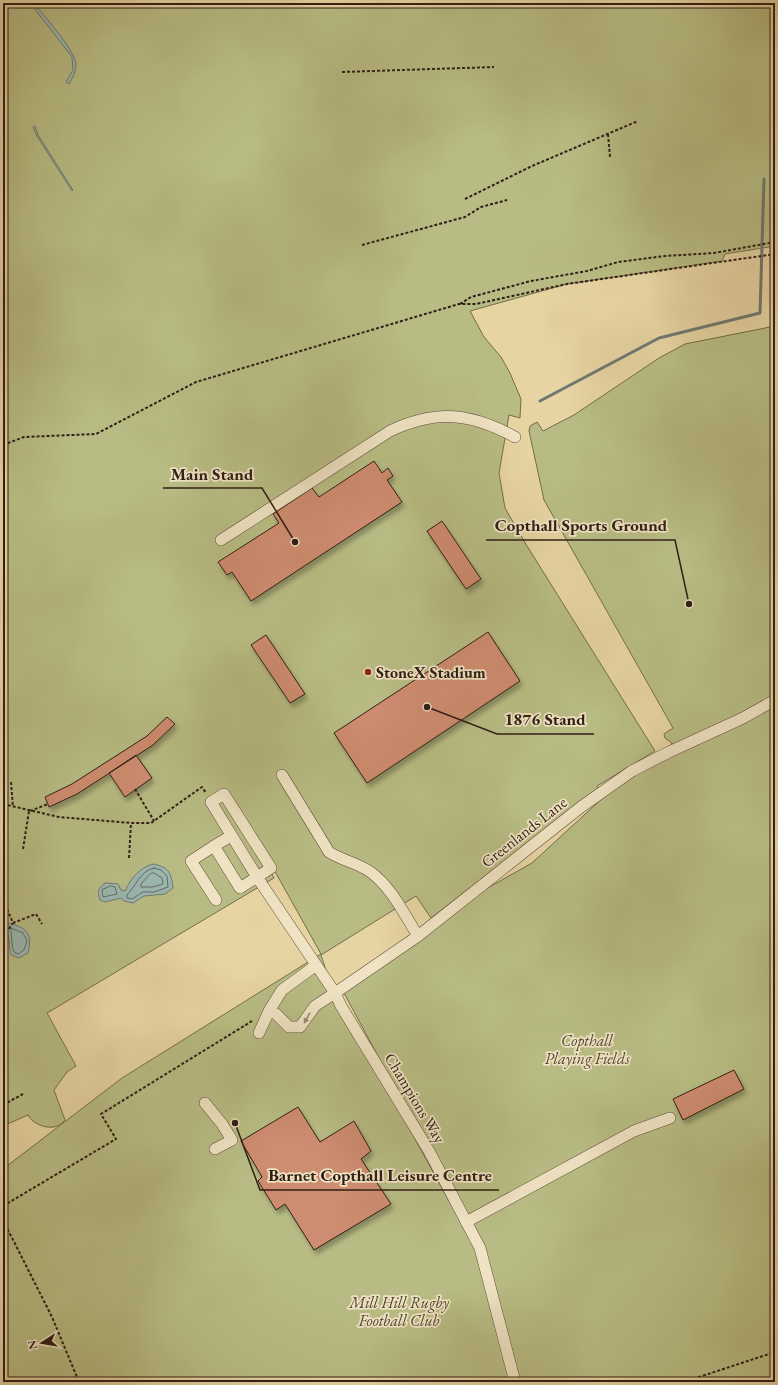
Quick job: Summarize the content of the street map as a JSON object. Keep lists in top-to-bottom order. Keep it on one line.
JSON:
{"streets":{"street":["Greenlands Lane","Champions Way"]},"crossings":[["Greenlands Lane","Champions Way"]],"parks":["Copthall Playing Fields","Mill Hill Rugby Football Club"],"places":["Main Stand","Copthall Sports Ground","StoneX Stadium","1876 Stand","Barnet Copthall Leisure Centre"],"north":"left"}
